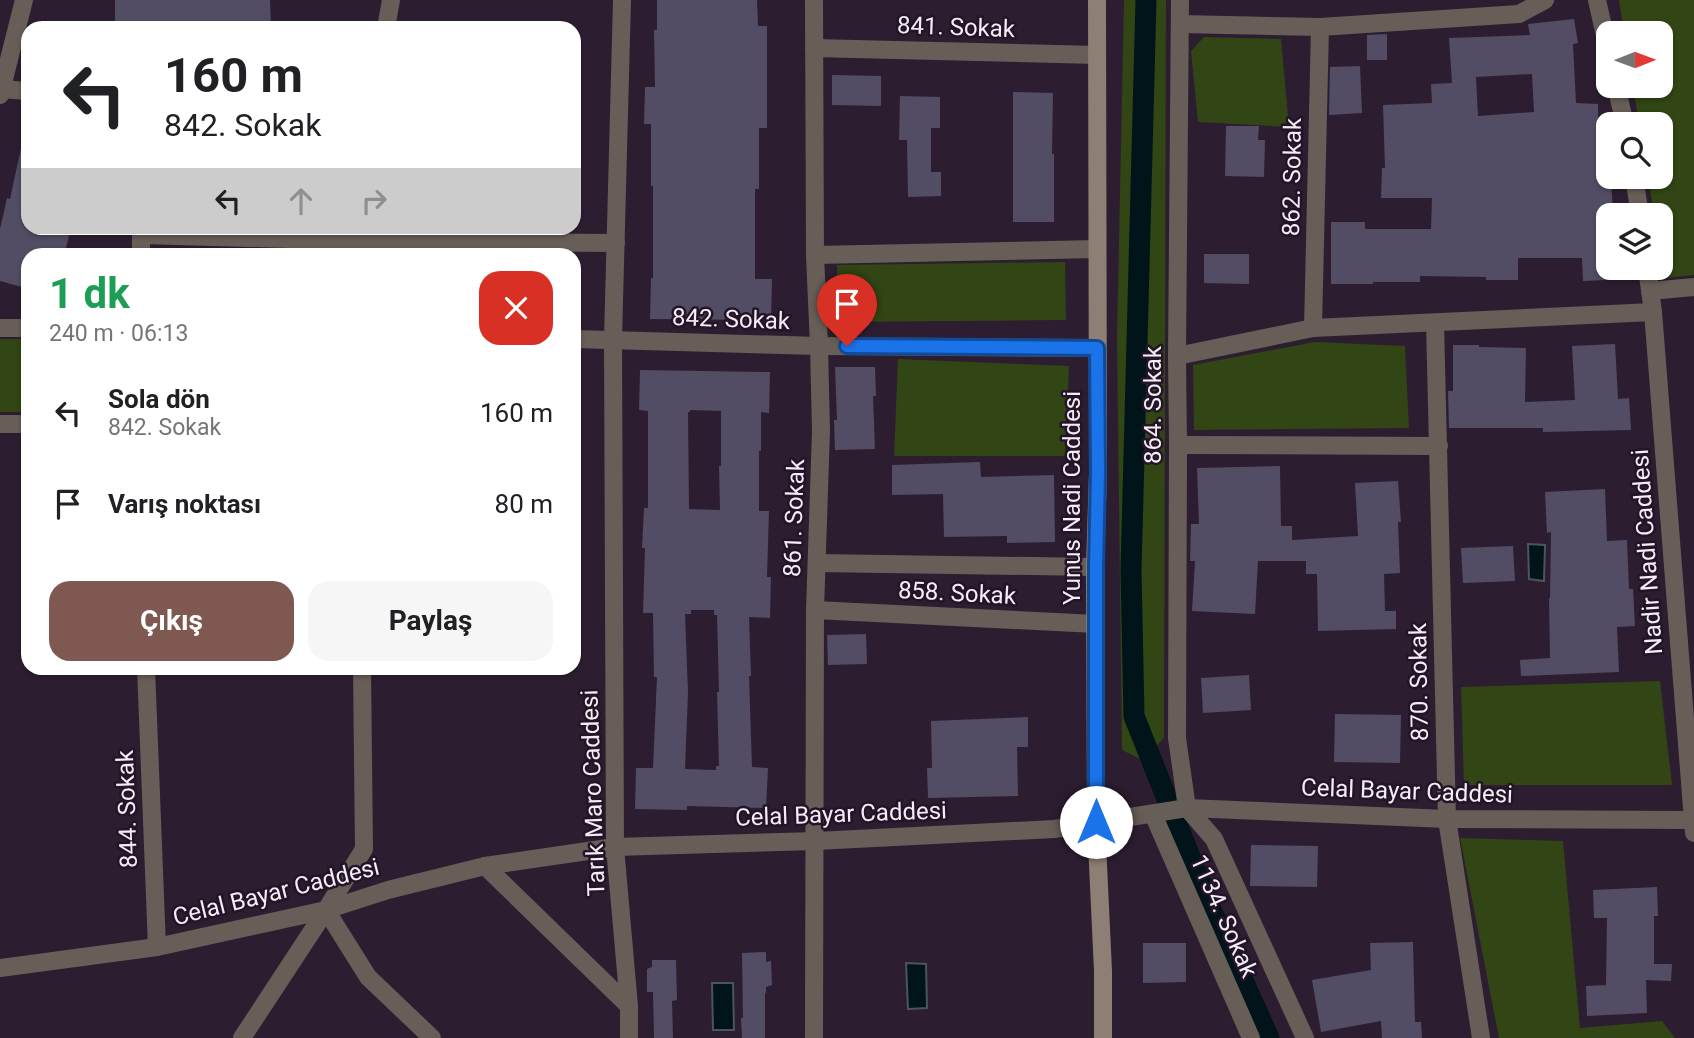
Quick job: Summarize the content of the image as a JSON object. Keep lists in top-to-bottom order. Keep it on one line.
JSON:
{"streets":{"main road":["Yunus Nadi Caddesi"],"street":["841. Sokak","862. Sokak","842. Sokak","864. Sokak","861. Sokak","Nadir Nadi Caddesi","858. Sokak","870. Sokak","Celal Bayar Caddesi","Tarık Maro Caddesi","844. Sokak","1134. Sokak"]},"crossings":[["841. Sokak","Yunus Nadi Caddesi"],["841. Sokak","861. Sokak"],["842. Sokak","Yunus Nadi Caddesi"],["842. Sokak","861. Sokak"],["842. Sokak","Tarık Maro Caddesi"],["864. Sokak","Celal Bayar Caddesi"],["Yunus Nadi Caddesi","858. Sokak"],["Yunus Nadi Caddesi","Celal Bayar Caddesi"],["861. Sokak","858. Sokak"],["861. Sokak","Celal Bayar Caddesi"],["Nadir Nadi Caddesi","Celal Bayar Caddesi"],["870. Sokak","Celal Bayar Caddesi"],["Celal Bayar Caddesi","Tarık Maro Caddesi"],["Celal Bayar Caddesi","844. Sokak"],["Celal Bayar Caddesi","1134. Sokak"]],"north":"right","page":{"turn":["160 m","842. Sokak"],"heading":["1 dk","240 m · 06:13"],"list":[{"name":"Sola dön","note":"842. Sokak","value":"160 m"},{"name":"Varış noktası","value":"80 m"}],"buttons":["Çıkış","Paylaş"]}}
